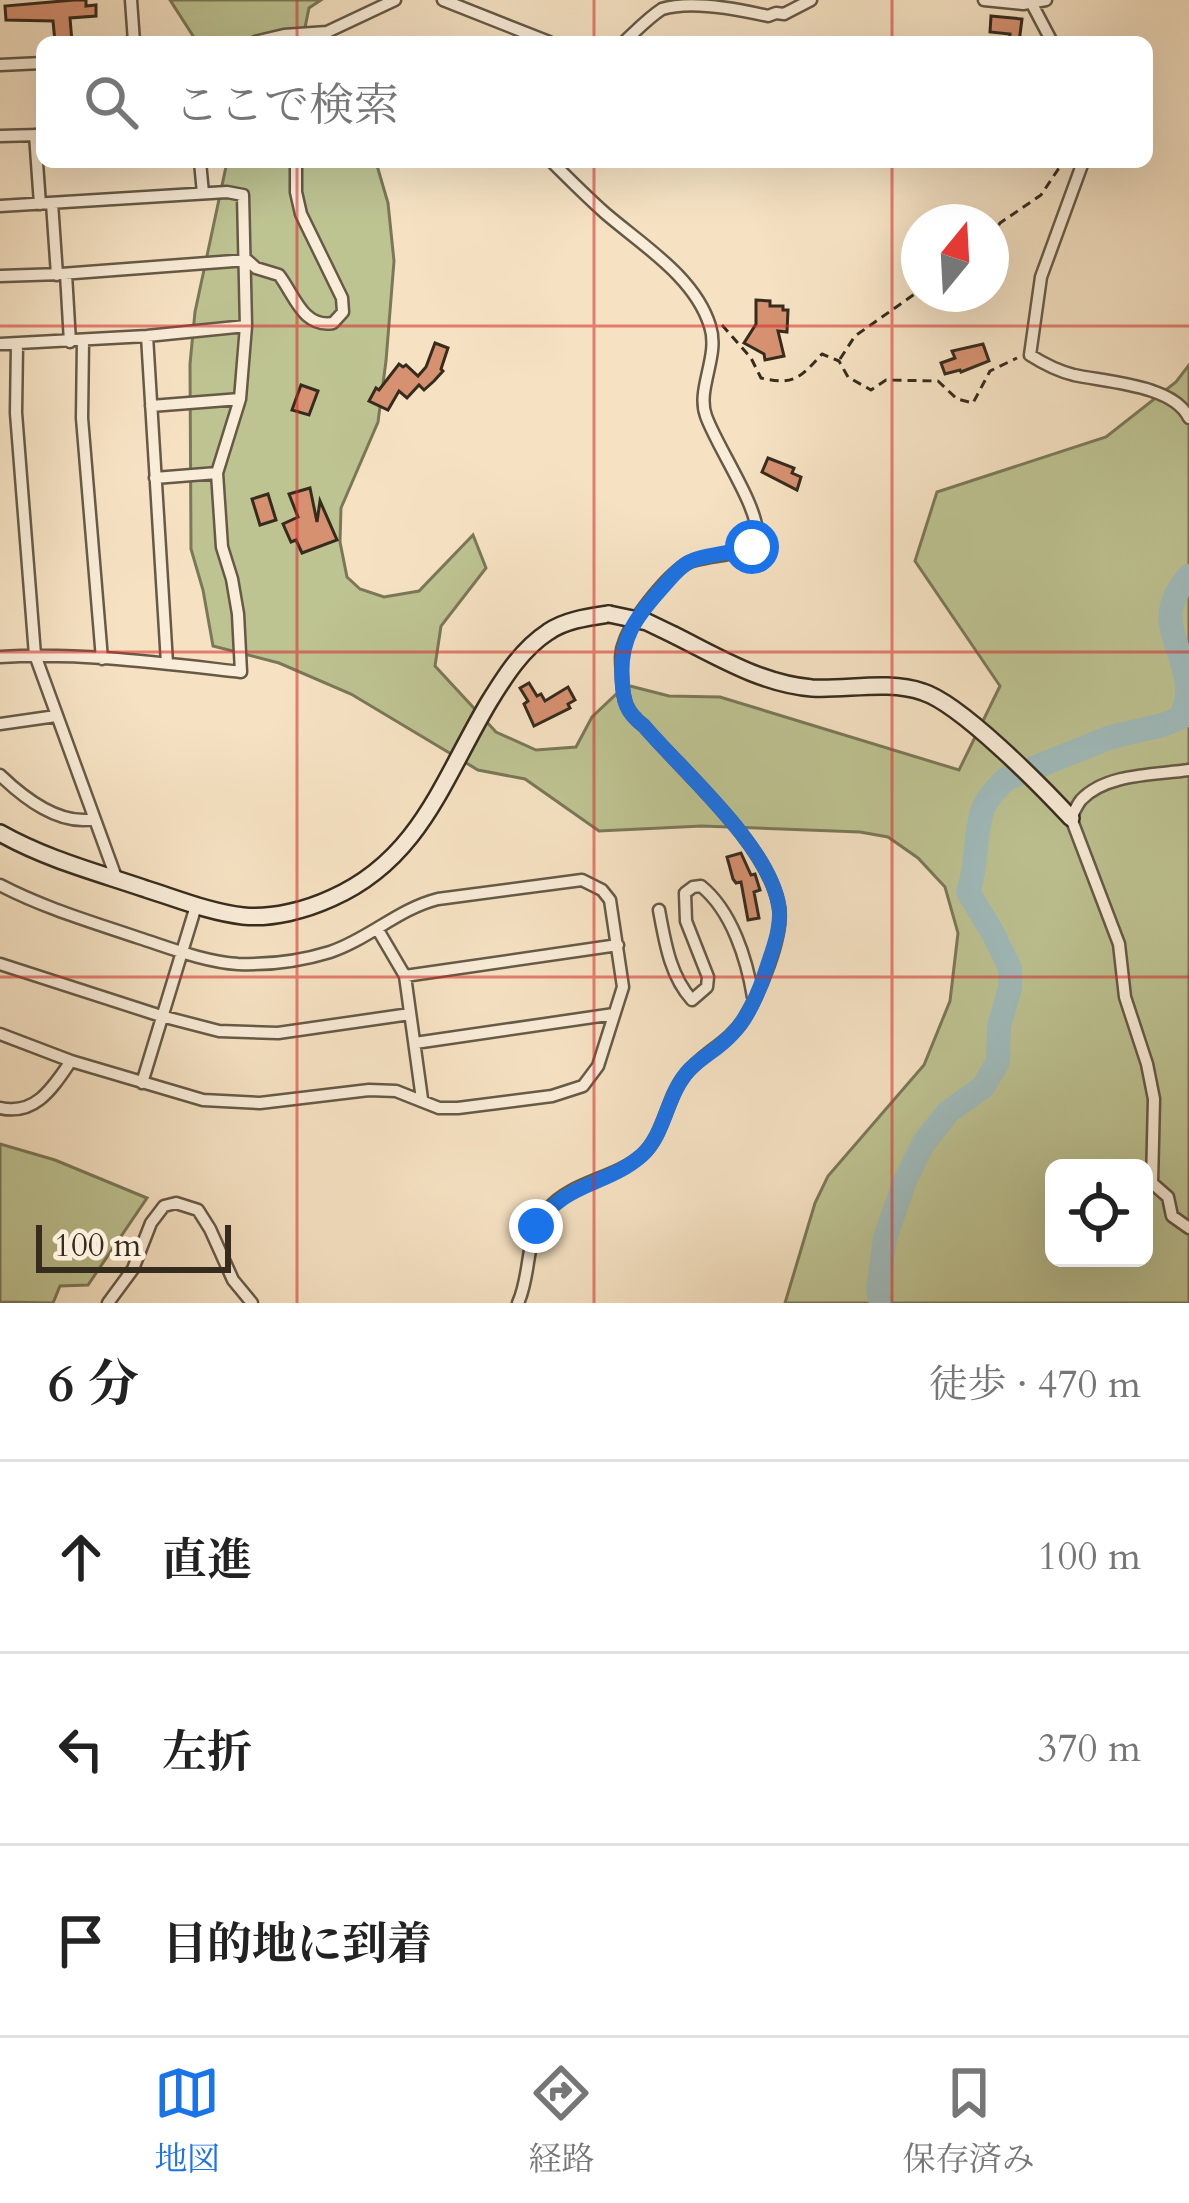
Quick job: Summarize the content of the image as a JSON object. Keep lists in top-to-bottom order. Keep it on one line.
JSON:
{"scale_bar":"100 m","north":"top","page":{"search":"ここで検索","scale":"100 m","heading":["6 分","徒歩 · 470 m"],"list":[["直進","100 m"],["左折","370 m"],"目的地に到着"],"nav":["地図","経路","保存済み"]}}
